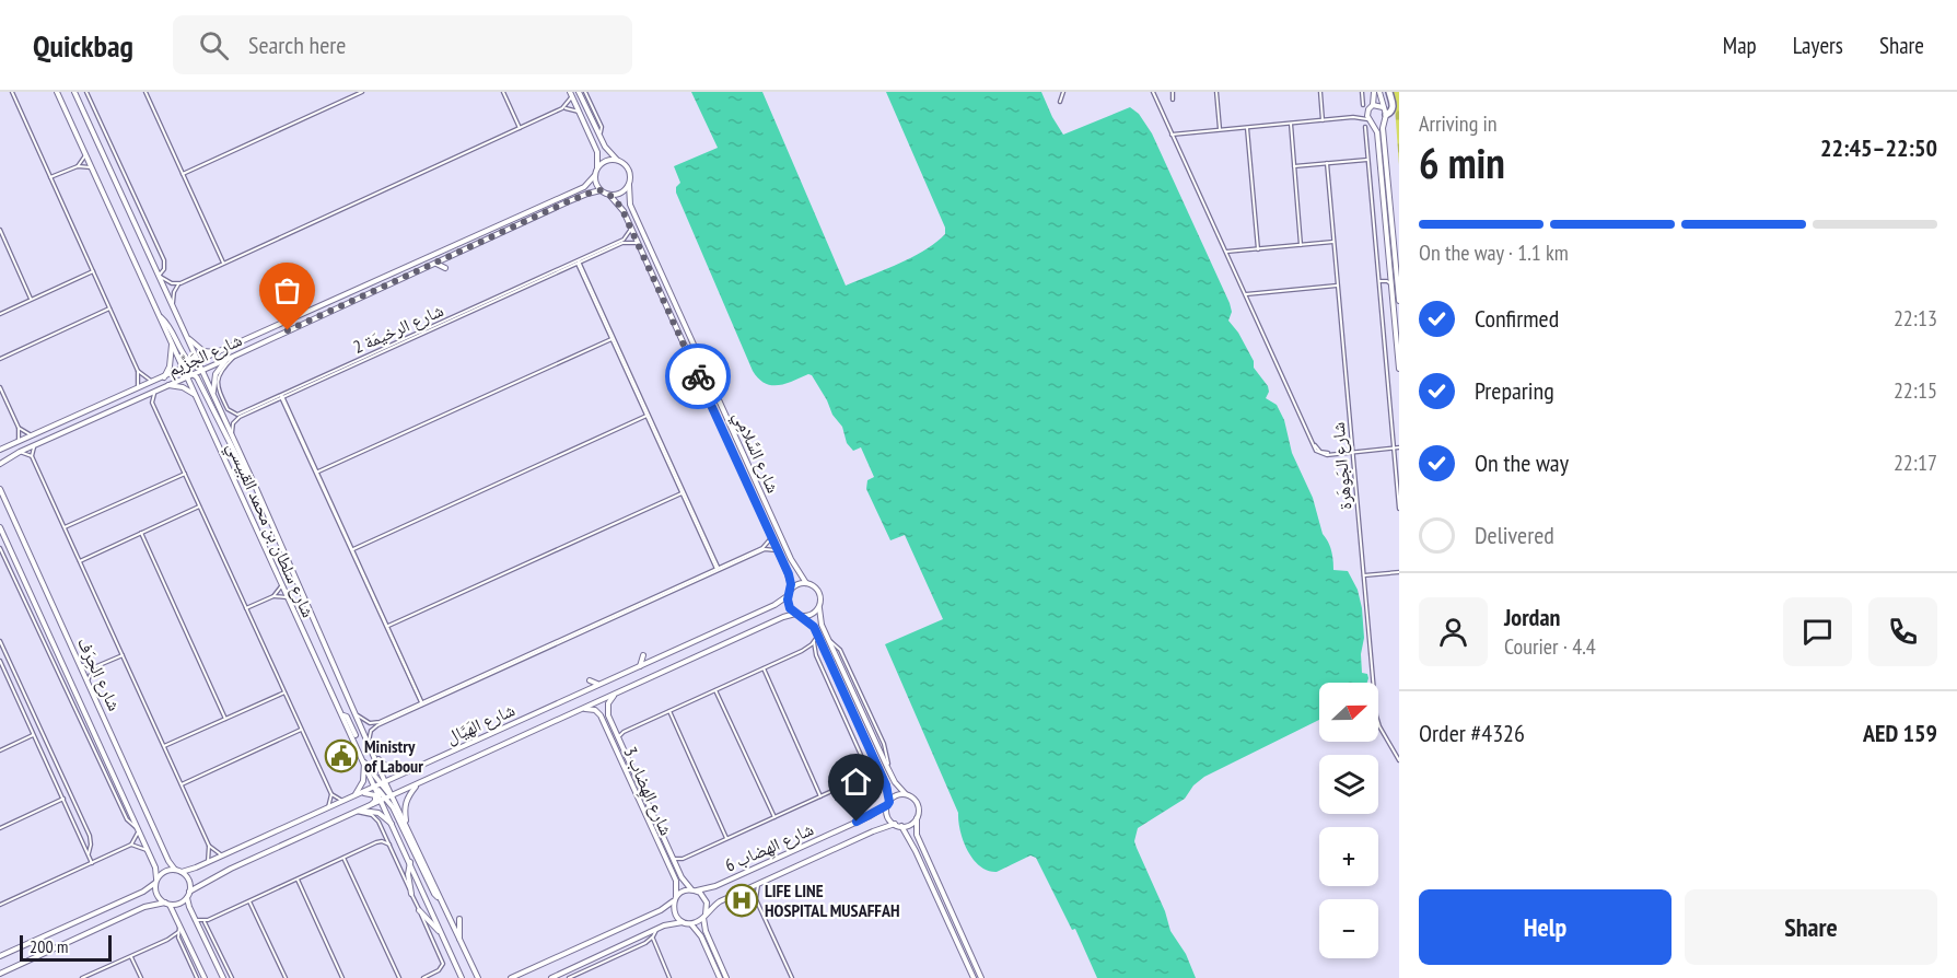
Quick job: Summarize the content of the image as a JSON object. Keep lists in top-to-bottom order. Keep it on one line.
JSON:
{"streets":{"street":["شارع الرخيمَة 2","شارع الجَزِّيم","شارع السَّلامِي","شارع الجَوهَرة","شارع سلطان بن محمد القبيسي","شارع الحِرَف","شارع الهَيَّال","شارع الهِضاب 3","شارع الهِضاب 6"]},"crossings":[["شارع الرخيمَة 2","شارع الجَزِّيم"],["شارع الرخيمَة 2","شارع السَّلامِي"],["شارع الرخيمَة 2","شارع سلطان بن محمد القبيسي"],["شارع الجَزِّيم","شارع السَّلامِي"],["شارع الجَزِّيم","شارع سلطان بن محمد القبيسي"],["شارع السَّلامِي","شارع الهَيَّال"],["شارع سلطان بن محمد القبيسي","شارع الهَيَّال"],["شارع الحِرَف","شارع الهَيَّال"],["شارع الهِضاب 3","شارع الهِضاب 6"]],"places":{"public building":["Ministry of Labour"],"hospital":["LIFE LINE HOSPITAL MUSAFFAH"]},"scale_bar":"200 m","north":"right","page":{"header":"Quickbag","search":"Search here","nav":["Map","Layers","Share"],"heading":["6 min","Arriving in","22:45–22:50"],"panel":["Jordan","Courier · 4.4","Order #4326","AED 159"],"bar":"On the way · 1.1 km","list":[["Confirmed","22:13"],["Preparing","22:15"],["On the way","22:17"],"Delivered"],"map_buttons":["+","−"],"buttons":["Help","Share"],"scale":"200 m"}}
